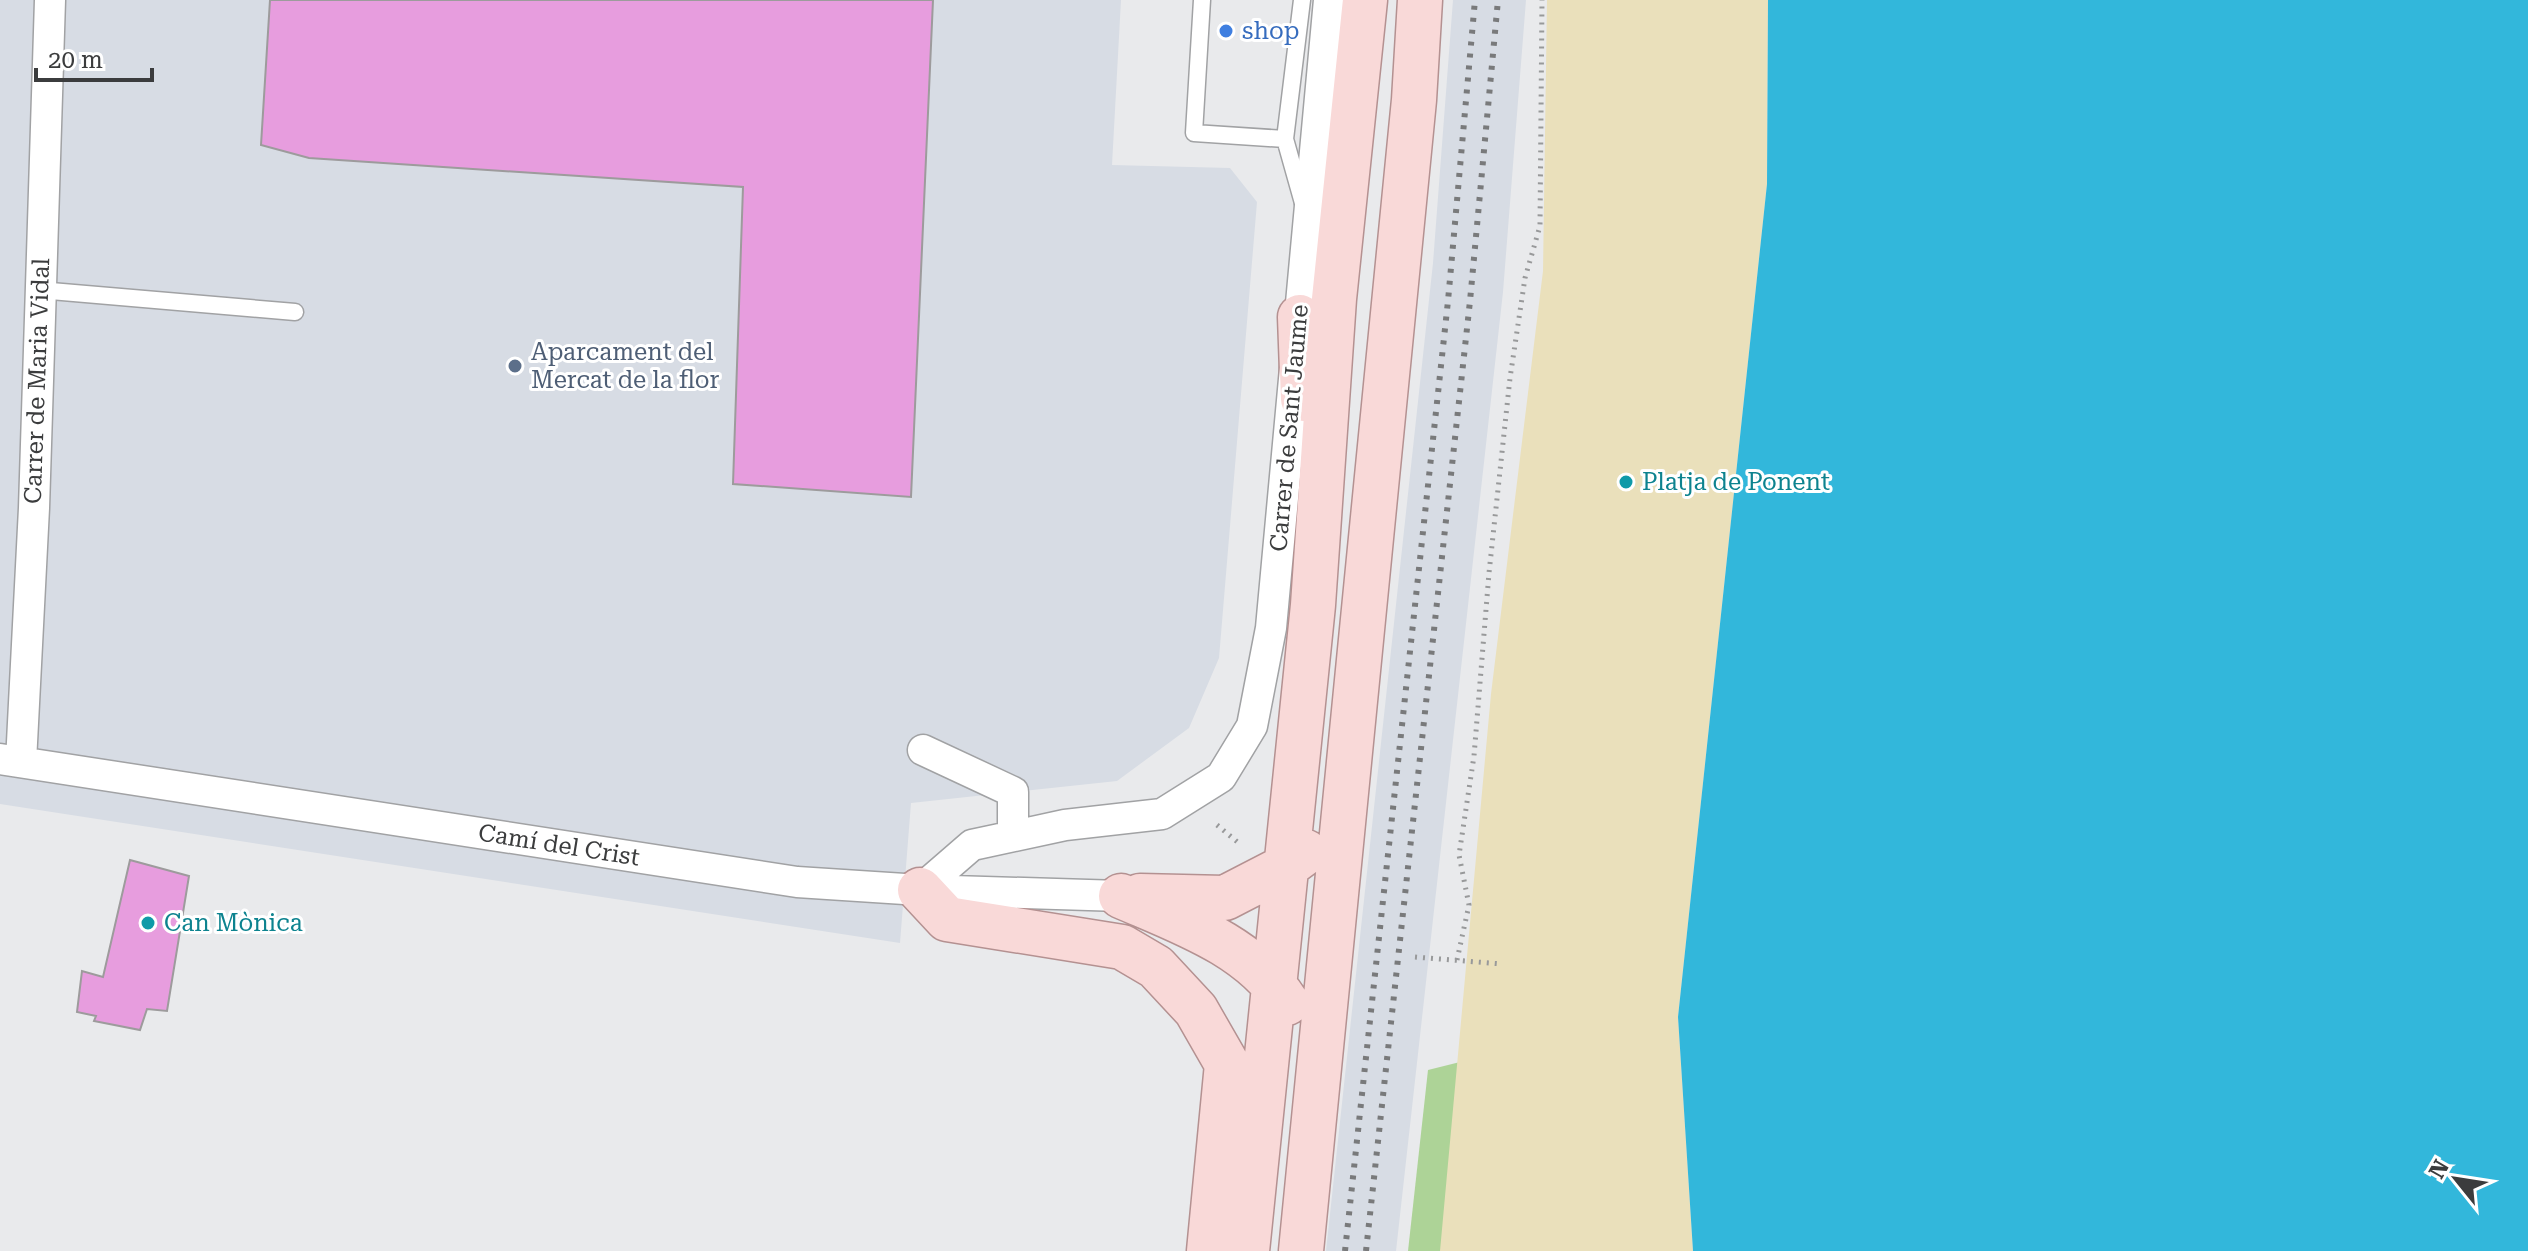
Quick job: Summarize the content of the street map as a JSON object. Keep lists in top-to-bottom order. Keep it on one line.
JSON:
{"streets":{"street":["Carrer de Maria Vidal","Carrer de Sant Jaume","Camí del Crist"]},"crossings":[["Carrer de Maria Vidal","Camí del Crist"]],"places":["shop","Aparcament del Mercat de la flor","Platja de Ponent","Can Mònica"],"scale_bar":"20 m","north":"top left"}
